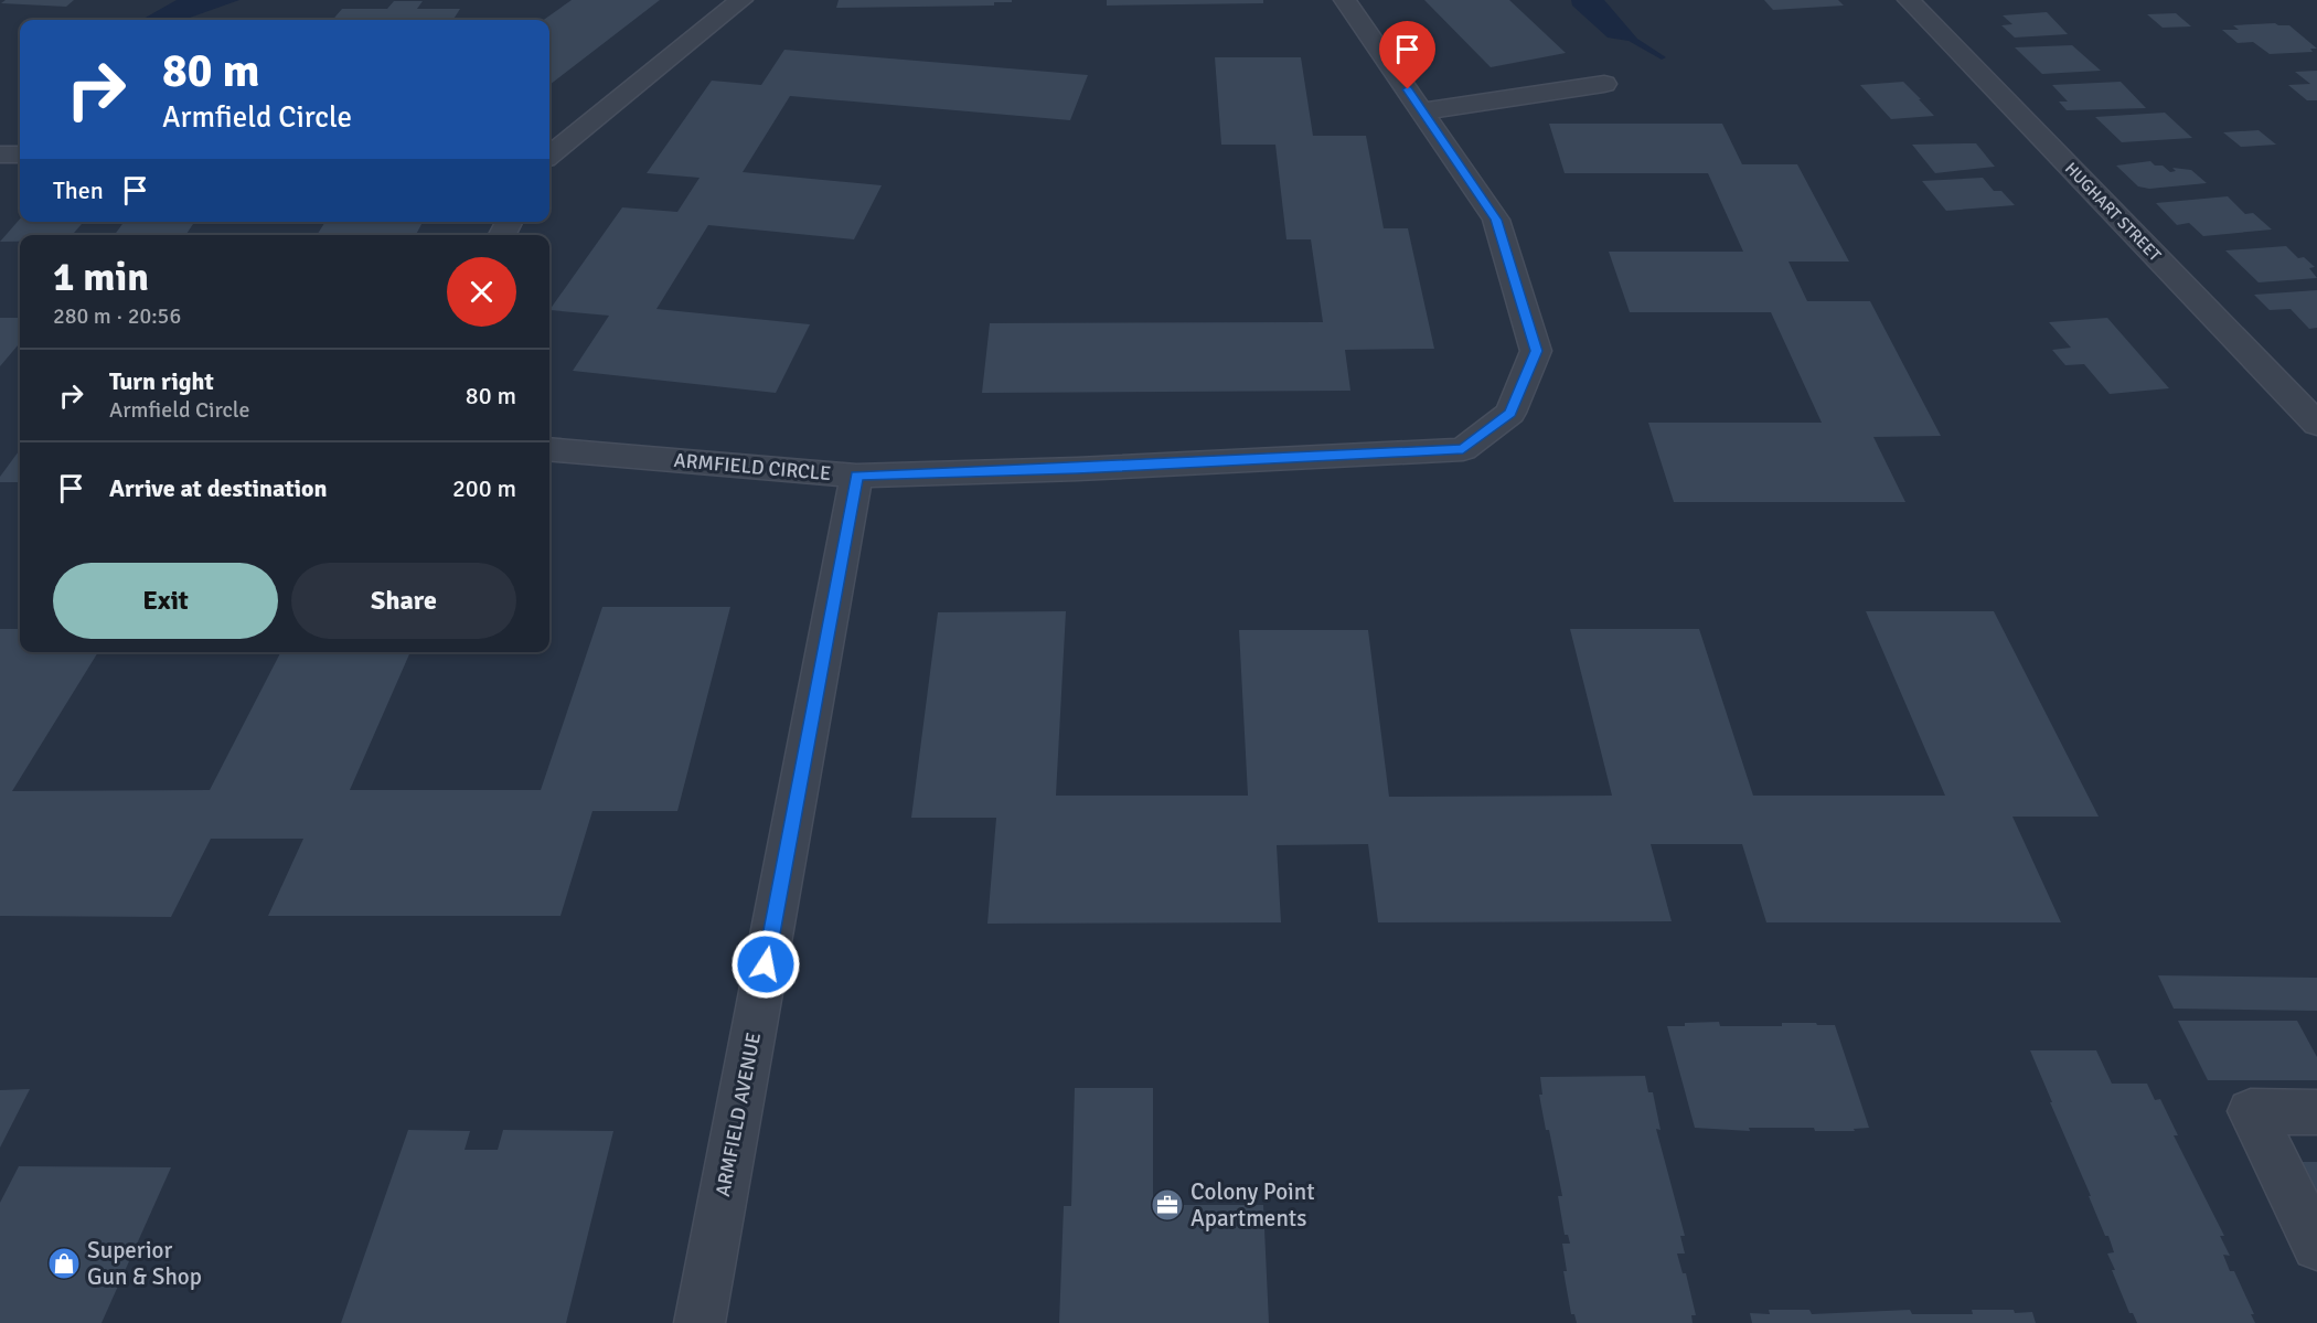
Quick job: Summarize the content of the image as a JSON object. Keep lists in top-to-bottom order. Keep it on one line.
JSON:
{"streets":{"street":["HUGHART STREET","ARMFIELD CIRCLE","ARMFIELD AVENUE"]},"crossings":[["ARMFIELD CIRCLE","ARMFIELD AVENUE"]],"places":{"office":["Colony Point Apartments"],"shop":["Superior Gun & Shop"]},"page":{"turn":["80 m","Armfield Circle"],"then":"Then","heading":["1 min","280 m · 20:56"],"list":[{"name":"Turn right","note":"Armfield Circle","value":"80 m"},{"name":"Arrive at destination","value":"200 m"}],"buttons":["Exit","Share"]}}
